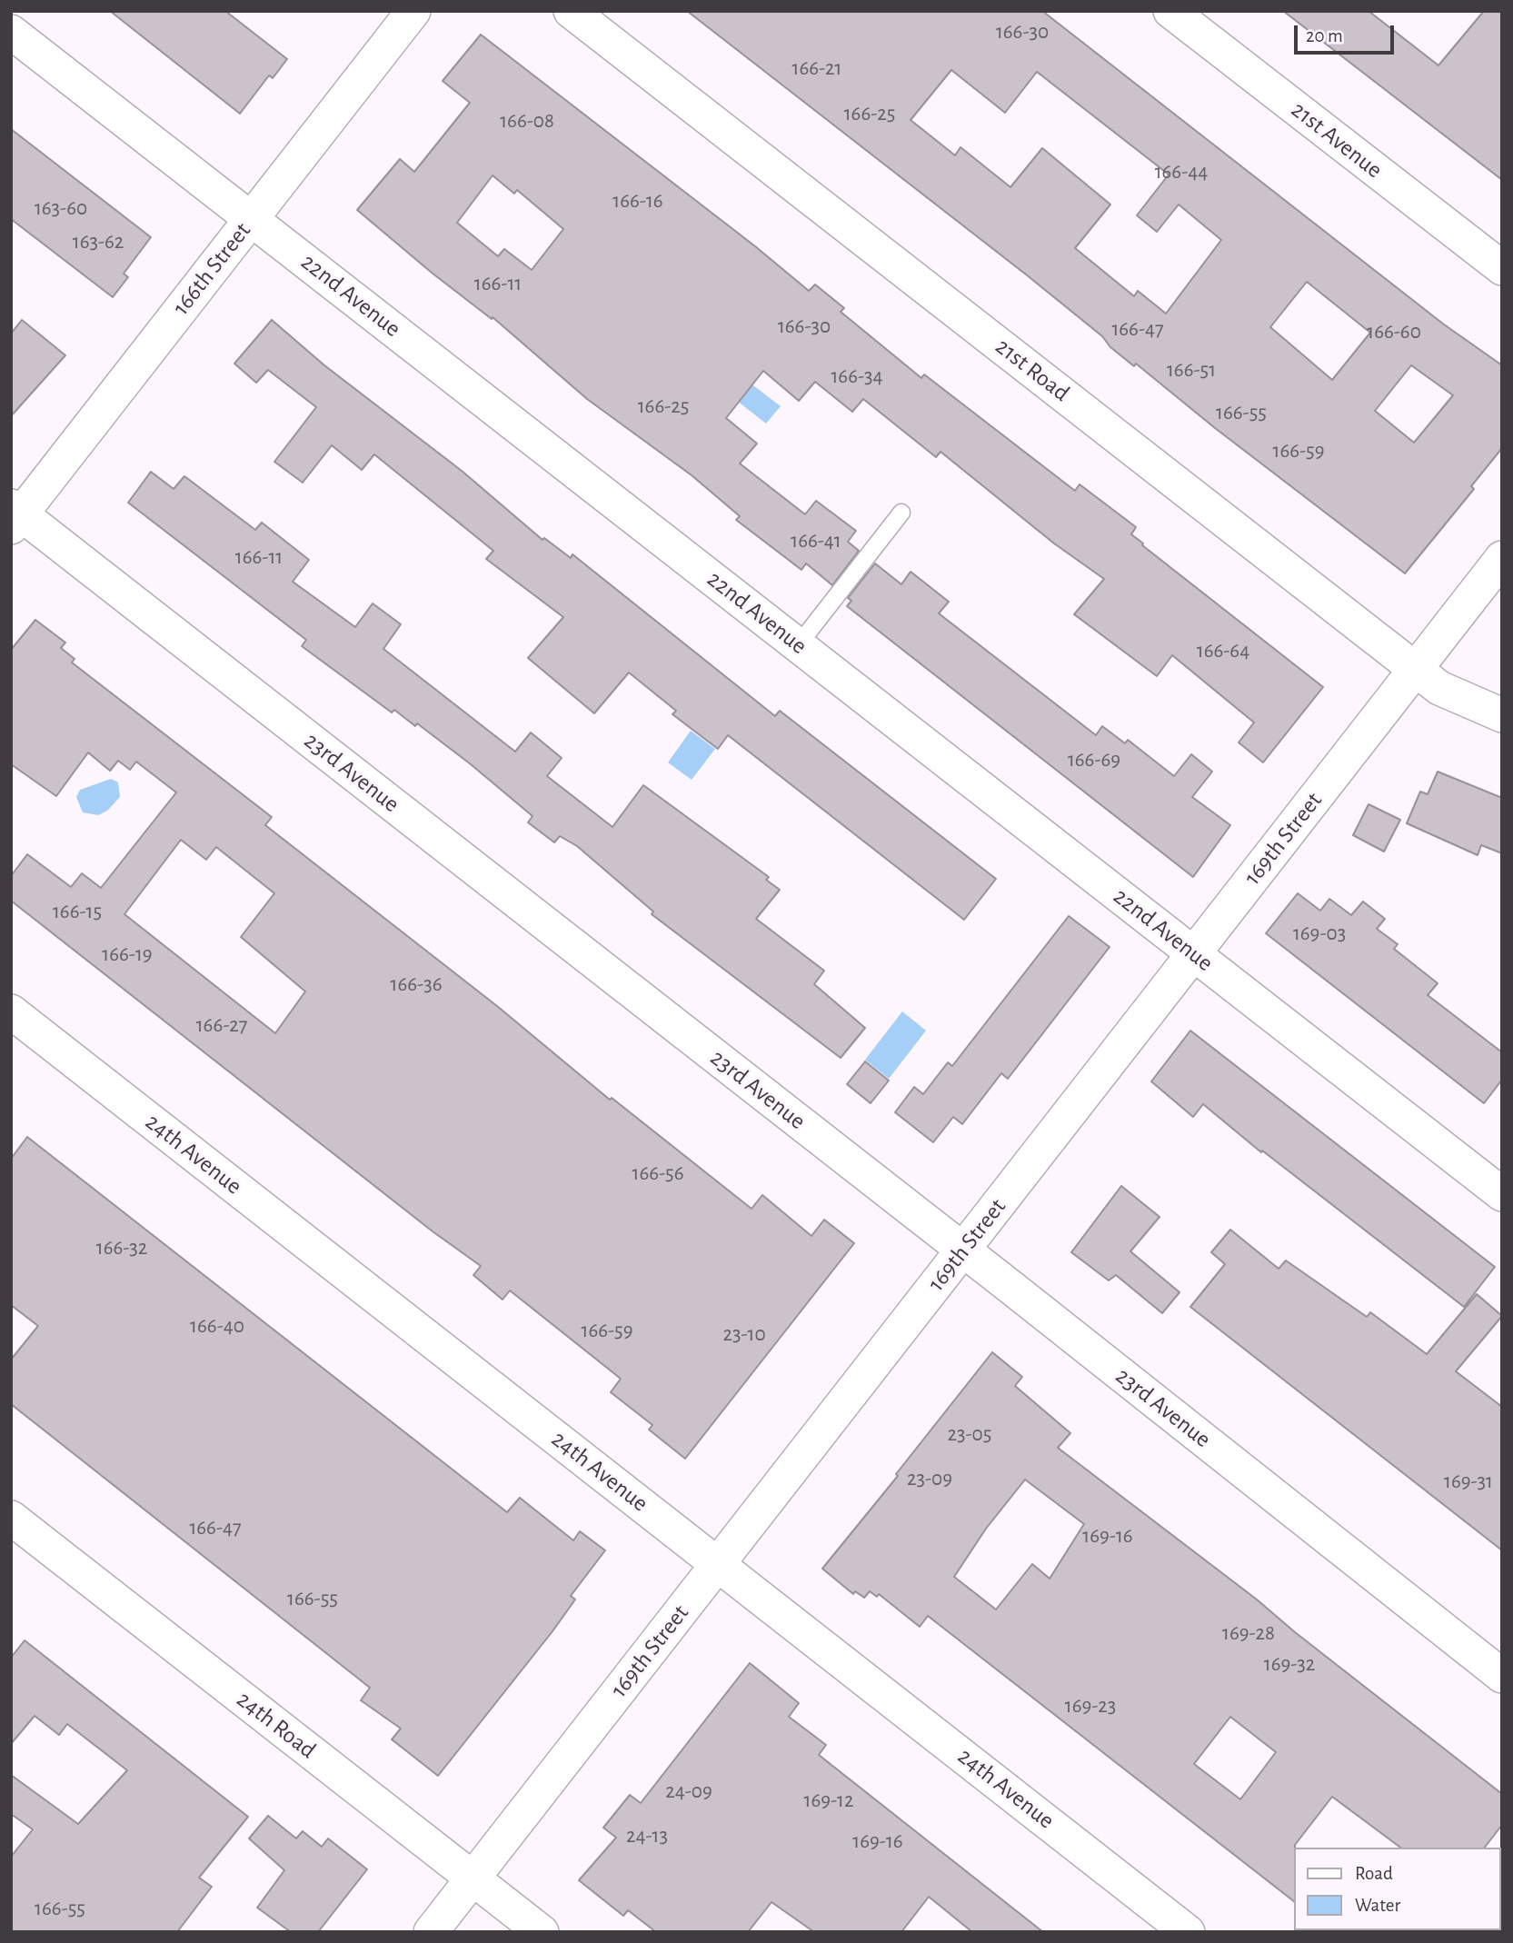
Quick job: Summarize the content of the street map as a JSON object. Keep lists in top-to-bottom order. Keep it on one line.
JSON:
{"streets":{"street":["21st Avenue","166th Street","22nd Avenue","21st Road","23rd Avenue","169th Street","24th Avenue","24th Road"]},"crossings":[["166th Street","22nd Avenue"],["166th Street","23rd Avenue"],["22nd Avenue","169th Street"],["21st Road","169th Street"],["23rd Avenue","169th Street"],["169th Street","24th Avenue"],["169th Street","24th Road"]],"house_numbers":["166-30","166-21","166-25","166-08","166-44","166-16","163-60","163-62","166-11","166-30","166-47","166-60","166-51","166-34","166-25","166-55","166-59","166-41","166-11","166-64","166-69","166-15","169-03","166-19","166-36","166-27","166-56","166-32","166-40","166-59","23-10","23-05","23-09","169-31","166-47","169-16","166-55","169-28","169-32","169-23","24-09","169-12","24-13","169-16","166-55"],"legend":["Road","Water"],"scale_bar":"20 m"}
